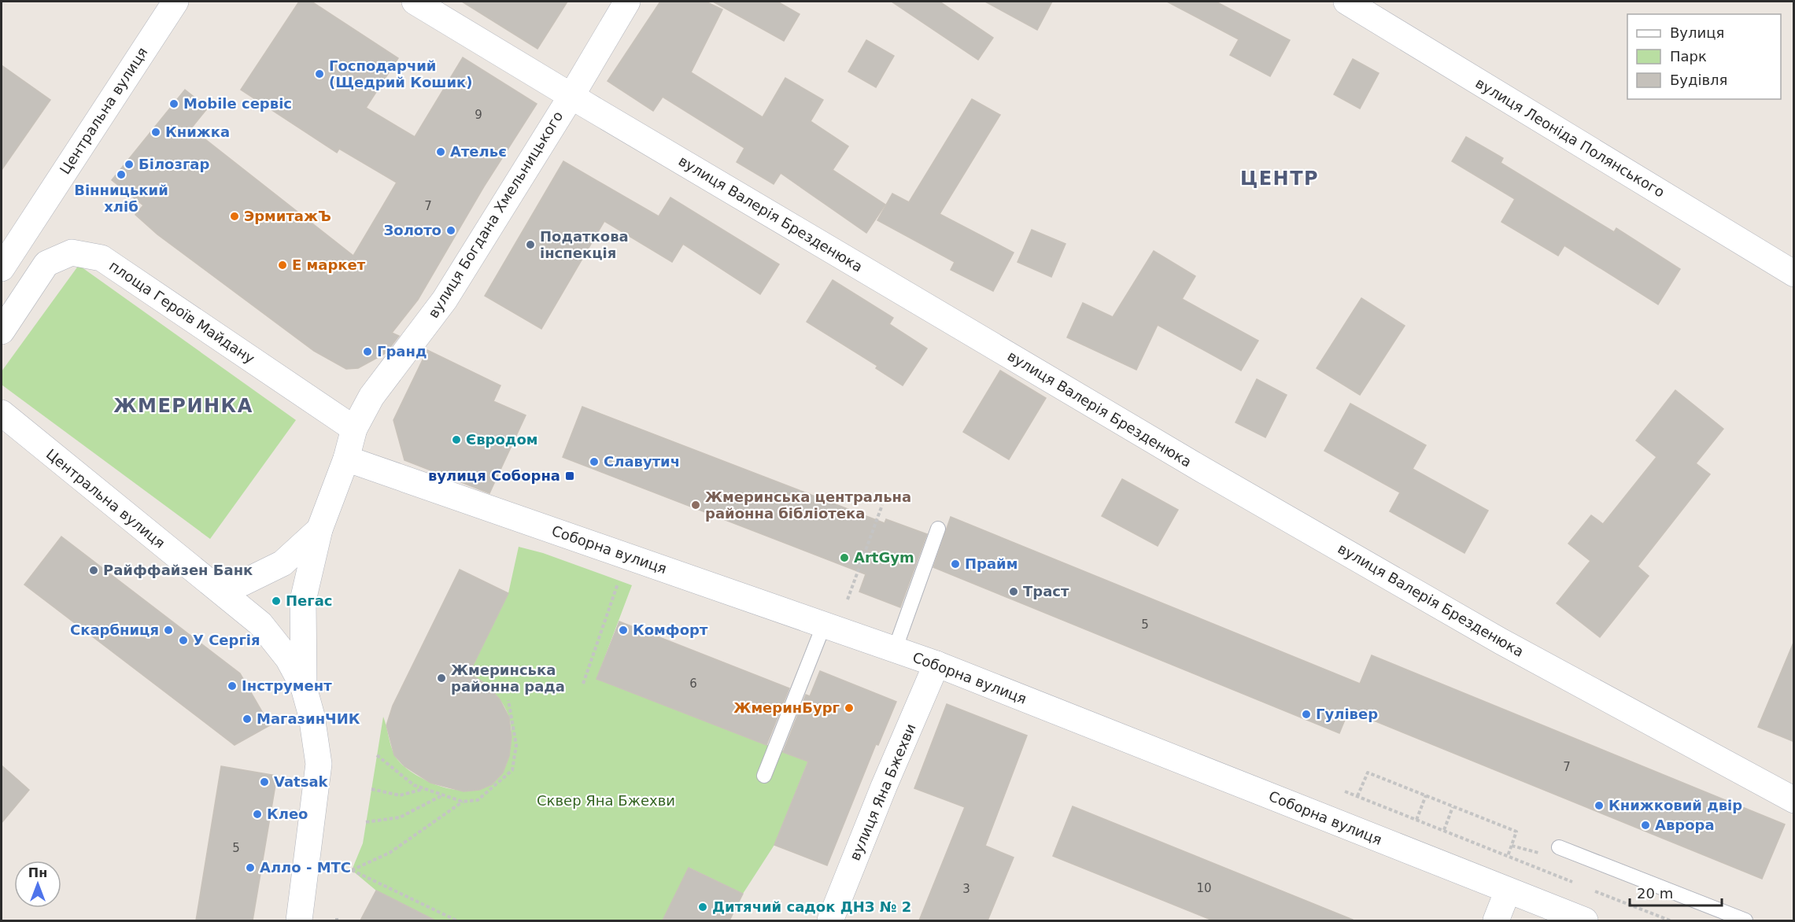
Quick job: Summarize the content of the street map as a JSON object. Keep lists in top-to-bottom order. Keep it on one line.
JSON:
{"streets":{"street":["Центральна вулиця","вулиця Леоніда Полянського","вулиця Валерія Брезденюка","вулиця Богдана Хмельницького","площа Героїв Майдану","Соборна вулиця","вулиця Яна Бжехви"]},"crossings":[["Центральна вулиця","вулиця Богдана Хмельницького"],["вулиця Валерія Брезденюка","вулиця Богдана Хмельницького"],["вулиця Богдана Хмельницького","площа Героїв Майдану"],["вулиця Богдана Хмельницького","Соборна вулиця"],["Соборна вулиця","вулиця Яна Бжехви"]],"districts":["ЦЕНТР","ЖМЕРИНКА"],"parks":["Сквер Яна Бжехви"],"places":{"other":["Господарчий (Щедрий Кошик)","Mobile сервіс","Книжка","Ательє","Білозгар","Вінницький хліб","ЭрмитажЪ","Золото","Податкова інспекція","E маркет","Гранд","Євродом","Славутич","Жмеринська центральна районна бібліотека","ArtGym","Прайм","Райффайзен Банк","Траст","Пегас","Скарбниця","Комфорт","У Сергія","Жмеринська районна рада","Інструмент","ЖмеринБург","Гулівер","МагазинЧИК","Vatsak","Книжковий двір","Клео","Аврора","Алло - МТС","Дитячий садок ДНЗ № 2"],"transit":["вулиця Соборна"]},"house_numbers":["9","7","5","6","7","5","10","3"],"legend":["Вулиця","Парк","Будівля"],"scale_bar":"20 m","north":"top"}
